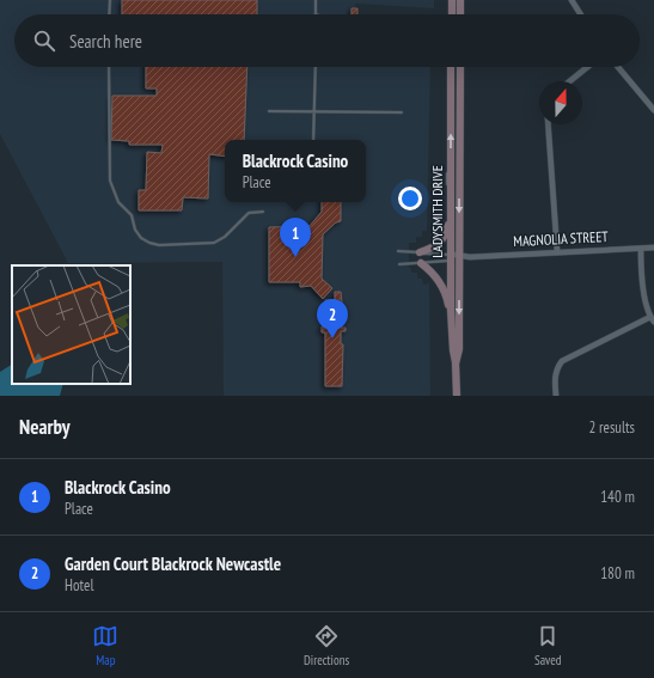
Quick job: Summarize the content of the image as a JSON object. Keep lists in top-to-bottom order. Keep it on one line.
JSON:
{"streets":{"street":["LADYSMITH DRIVE","MAGNOLIA STREET"]},"crossings":[["LADYSMITH DRIVE","MAGNOLIA STREET"]],"north":"top","page":{"search":"Search here","popup":["Blackrock Casino","Place"],"pins":["1","2"],"heading":["Nearby","2 results"],"list":[{"mark":"1","name":"Blackrock Casino","note":"Place","value":"140 m"},{"mark":"2","name":"Garden Court Blackrock Newcastle","note":"Hotel","value":"180 m"}],"nav":["Map","Directions","Saved"]}}
